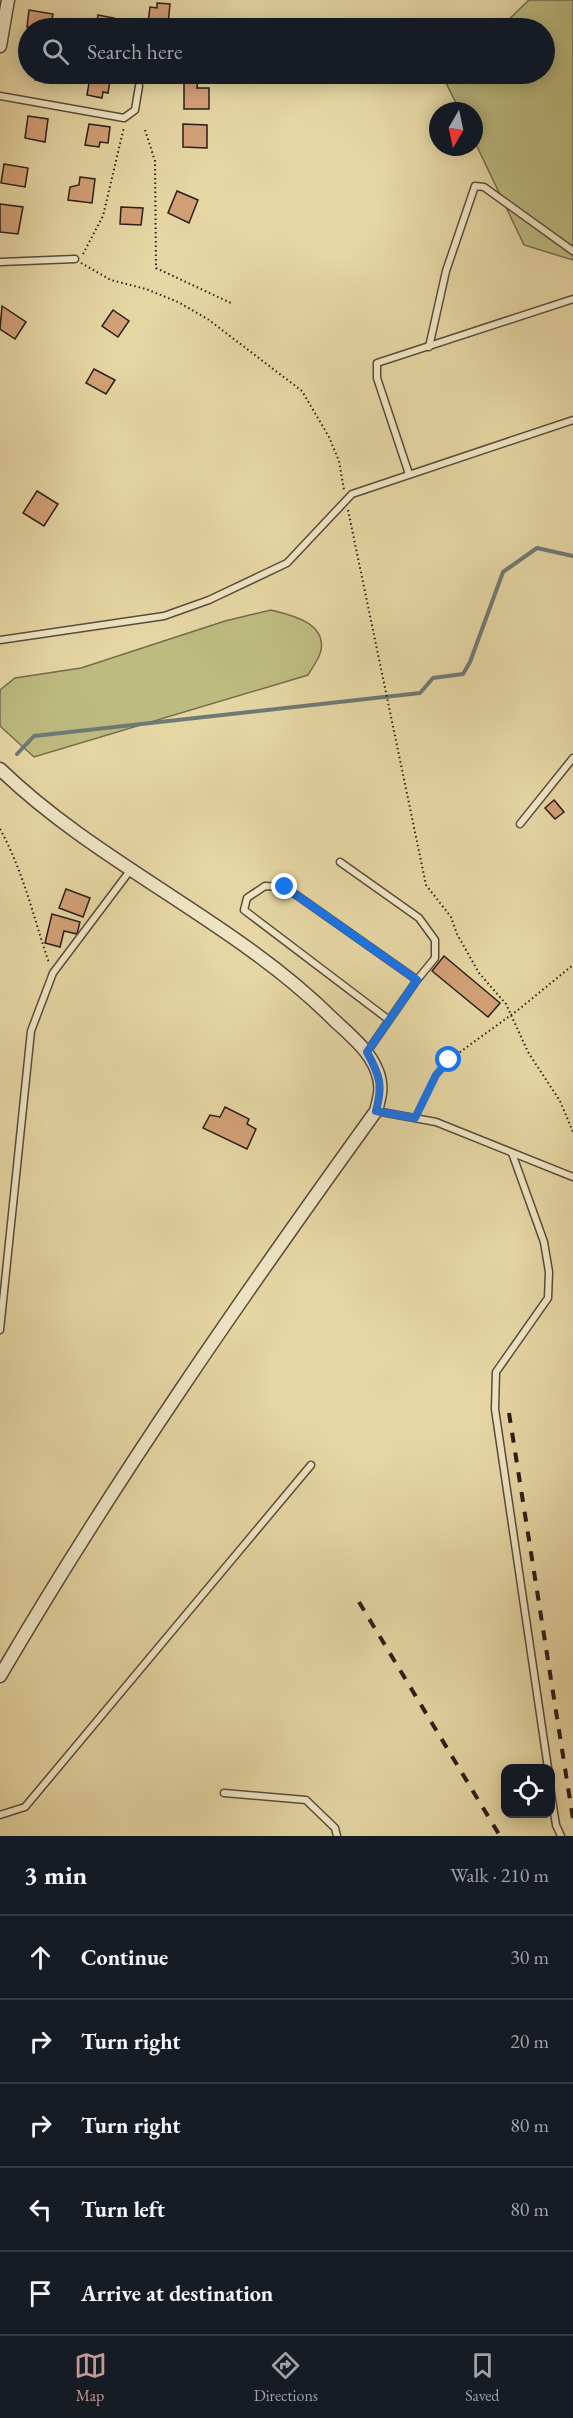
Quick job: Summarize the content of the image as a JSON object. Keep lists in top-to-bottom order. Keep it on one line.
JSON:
{"north":"bottom","page":{"search":"Search here","heading":["3 min","Walk · 210 m"],"list":[["Continue","30 m"],["Turn right","20 m"],["Turn right","80 m"],["Turn left","80 m"],"Arrive at destination"],"nav":["Map","Directions","Saved"]}}
